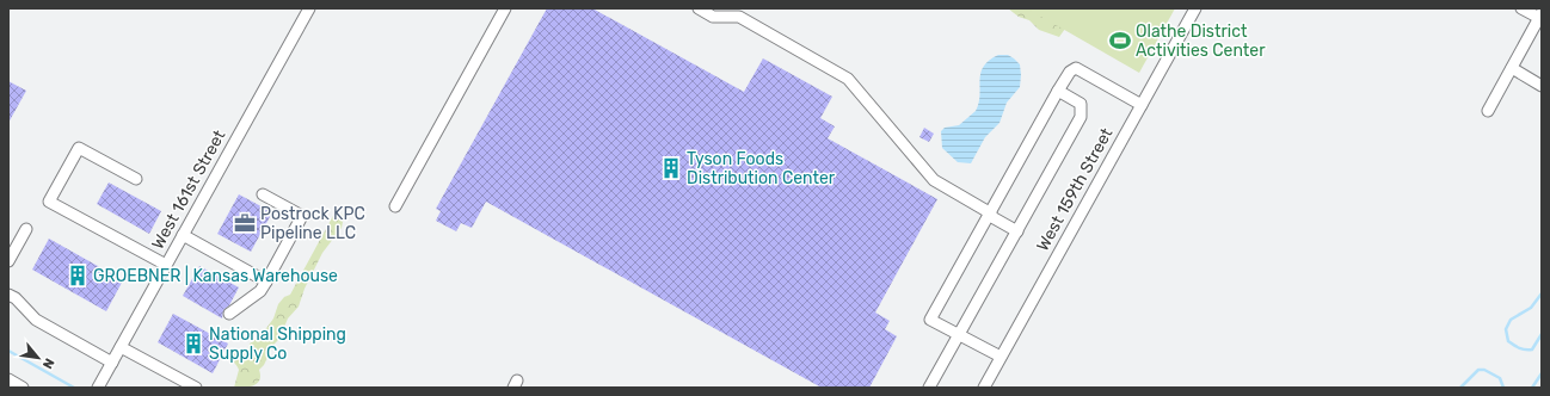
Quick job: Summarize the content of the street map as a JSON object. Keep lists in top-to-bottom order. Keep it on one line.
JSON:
{"streets":{"street":["West 161st Street","West 159th Street"]},"places":{"sports":["Olathe District Activities Center"],"building":["Tyson Foods Distribution Center","GROEBNER | Kansas Warehouse","National Shipping Supply Co"],"office":["Postrock KPC Pipeline LLC"]},"north":"bottom right"}
